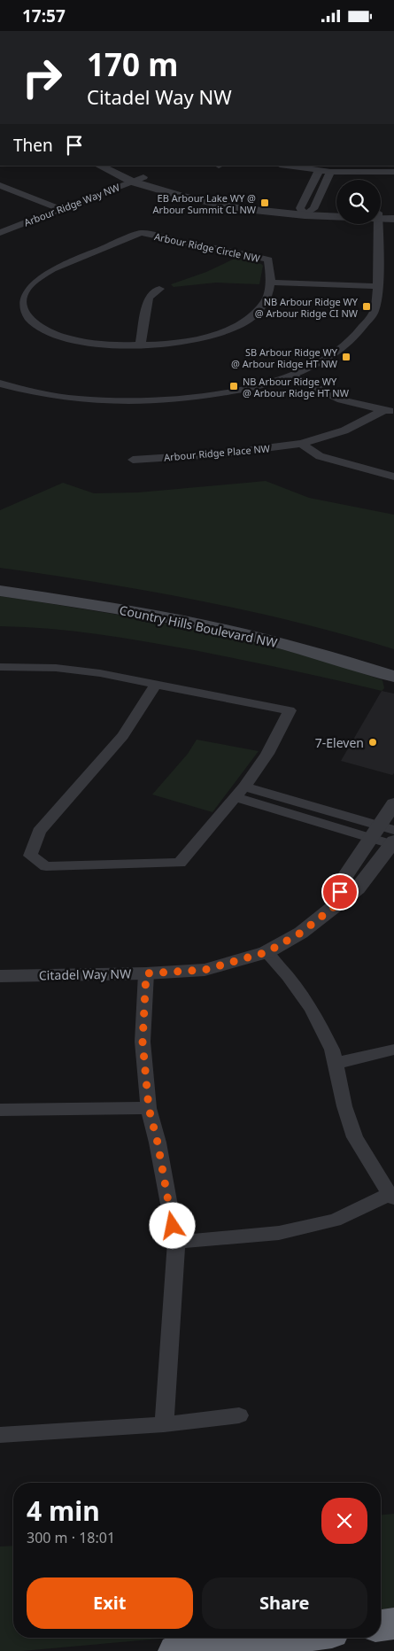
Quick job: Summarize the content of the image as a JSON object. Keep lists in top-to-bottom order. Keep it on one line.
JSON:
{"streets":{"main road":["Country Hills Boulevard NW"],"street":["Arbour Ridge Way NW","Arbour Ridge Circle NW","Arbour Ridge Place NW","Citadel Way NW"]},"places":{"transit":["EB Arbour Lake WY @ Arbour Summit CL NW","NB Arbour Ridge WY @ Arbour Ridge CI NW","SB Arbour Ridge WY @ Arbour Ridge HT NW","NB Arbour Ridge WY @ Arbour Ridge HT NW"],"other":["7-Eleven"]},"page":{"status":"17:57","turn":["170 m","Citadel Way NW"],"then":"Then","heading":["4 min","300 m · 18:01"],"buttons":["Exit","Share"]}}
